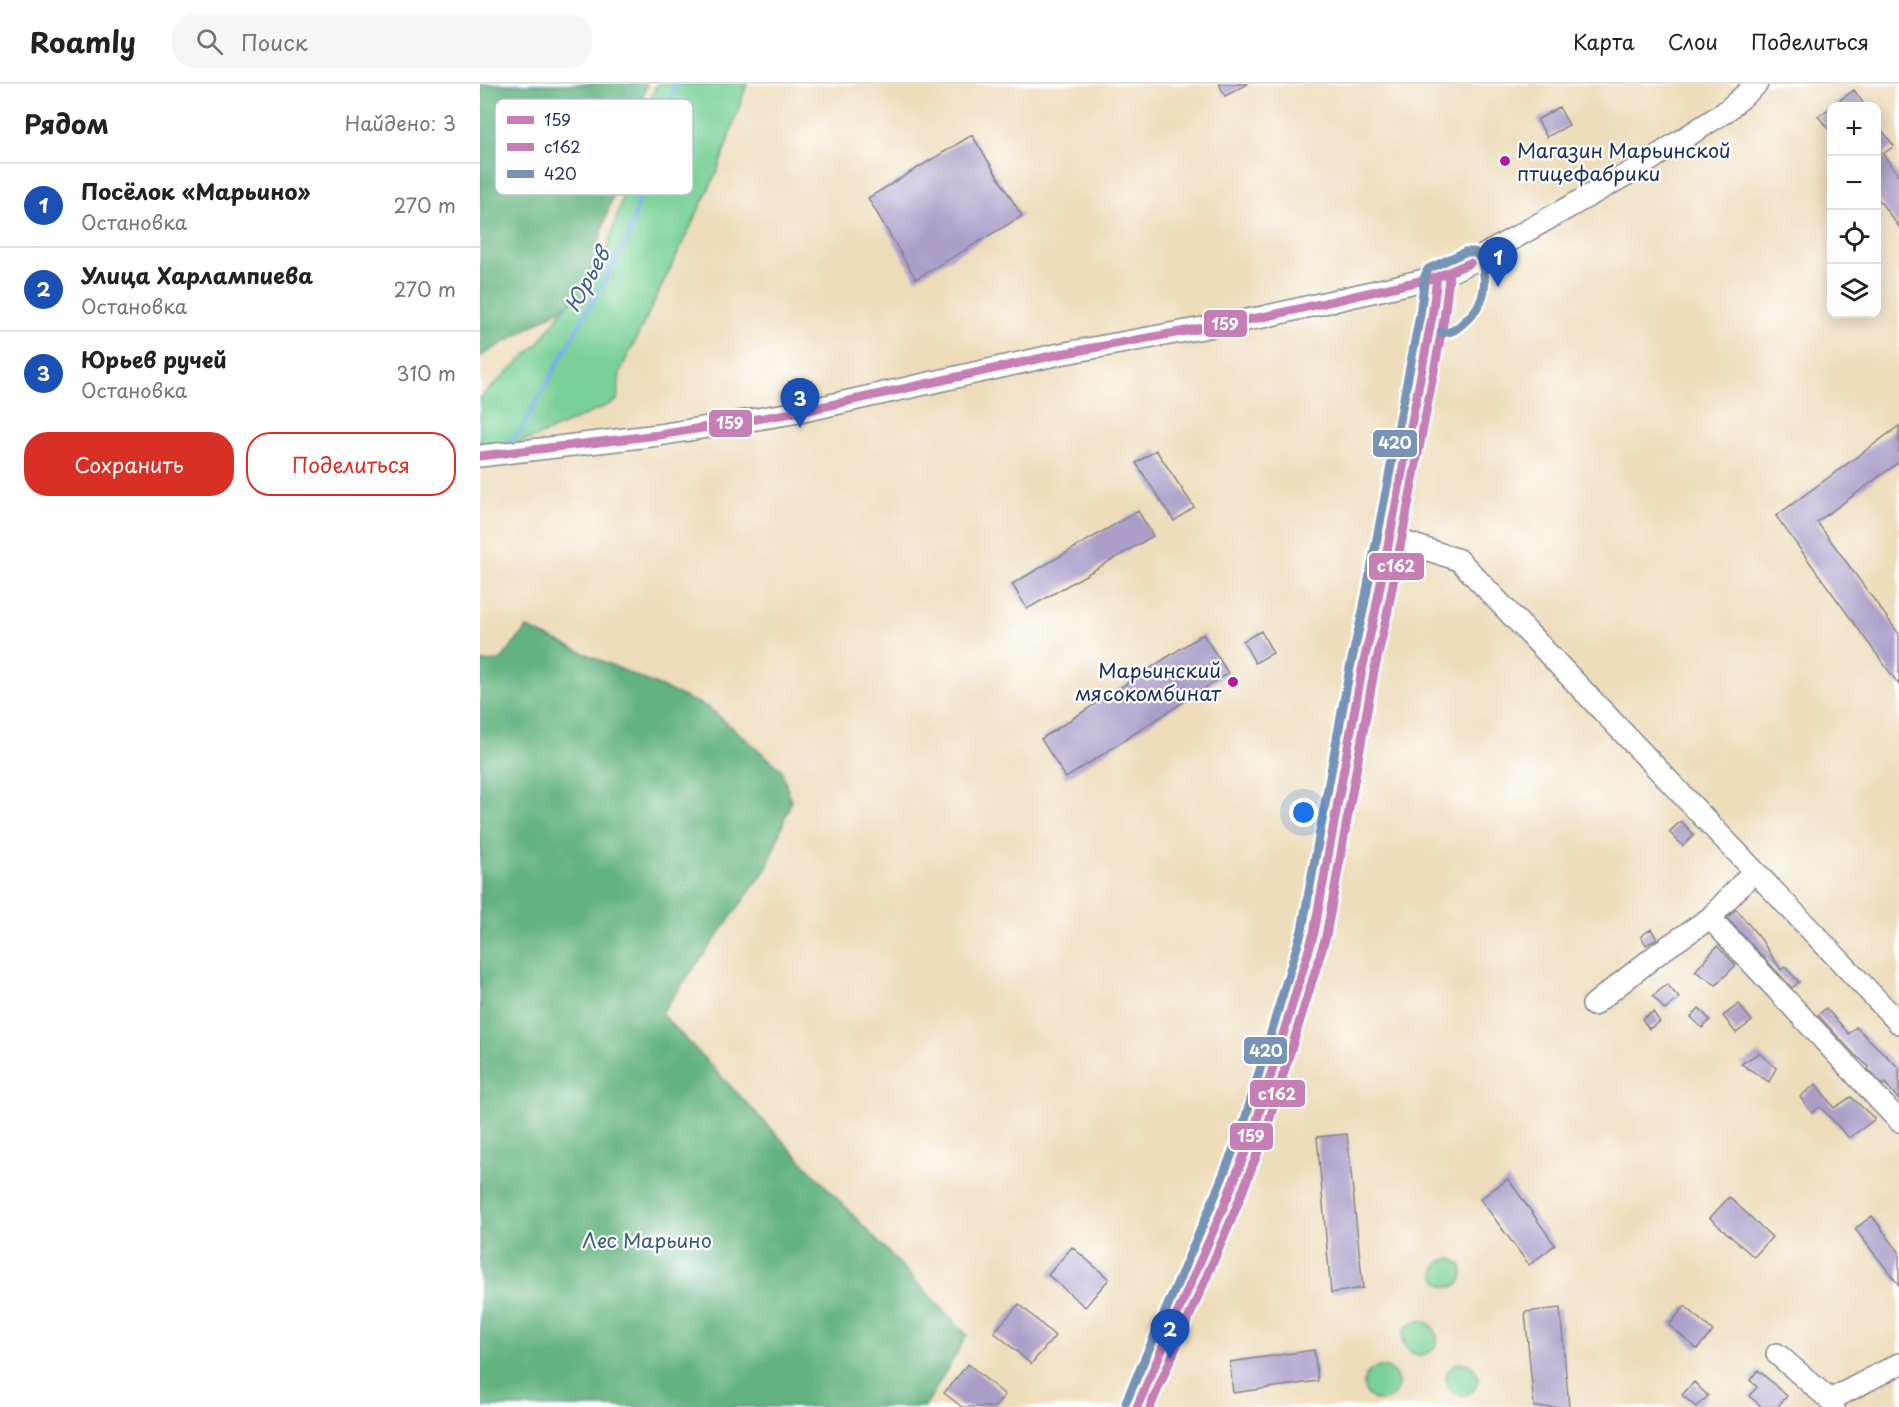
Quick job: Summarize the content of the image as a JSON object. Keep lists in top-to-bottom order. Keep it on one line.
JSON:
{"water":["Юрьев"],"parks":["Лес Марьино"],"places":["Магазин Марьинской птицефабрики","Марьинский мясокомбинат"],"lines":["transit line 420","transit line 159","transit line с162"],"legend":["159","с162","420"],"page":{"header":"Roamly","search":"Поиск","nav":["Карта","Слои","Поделиться"],"heading":["Рядом","Найдено: 3"],"map_buttons":["+","−"],"list":[{"mark":"1","name":"Посёлок «Марьино»","note":"Остановка","value":"270 m"},{"mark":"2","name":"Улица Харлампиева","note":"Остановка","value":"270 m"},{"mark":"3","name":"Юрьев ручей","note":"Остановка","value":"310 m"}],"pins":["1","3","2"],"buttons":["Сохранить","Поделиться"]}}
